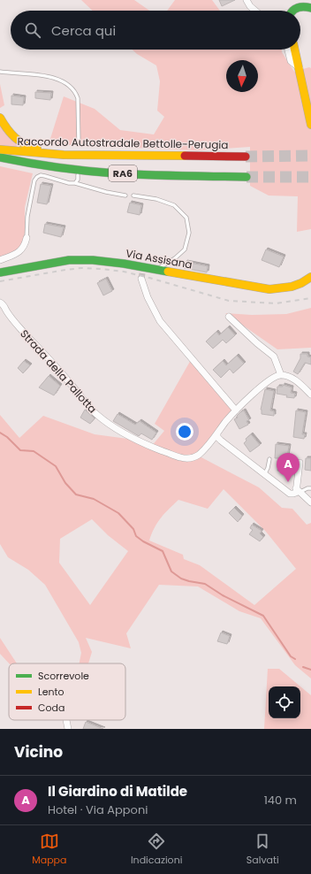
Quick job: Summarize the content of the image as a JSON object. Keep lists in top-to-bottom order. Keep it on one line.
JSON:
{"streets":{"main road":["Raccordo Autostradale Bettolle-Perugia","RA6","Via Assisana"],"street":["Strada della Pallotta"]},"legend":["Scorrevole","Lento","Coda"],"north":"bottom","page":{"search":"Cerca qui","pins":"A","heading":"Vicino","list":[{"mark":"A","name":"Il Giardino di Matilde","note":"Hotel · Via Apponi","value":"140 m"}],"nav":["Mappa","Indicazioni","Salvati"]}}
